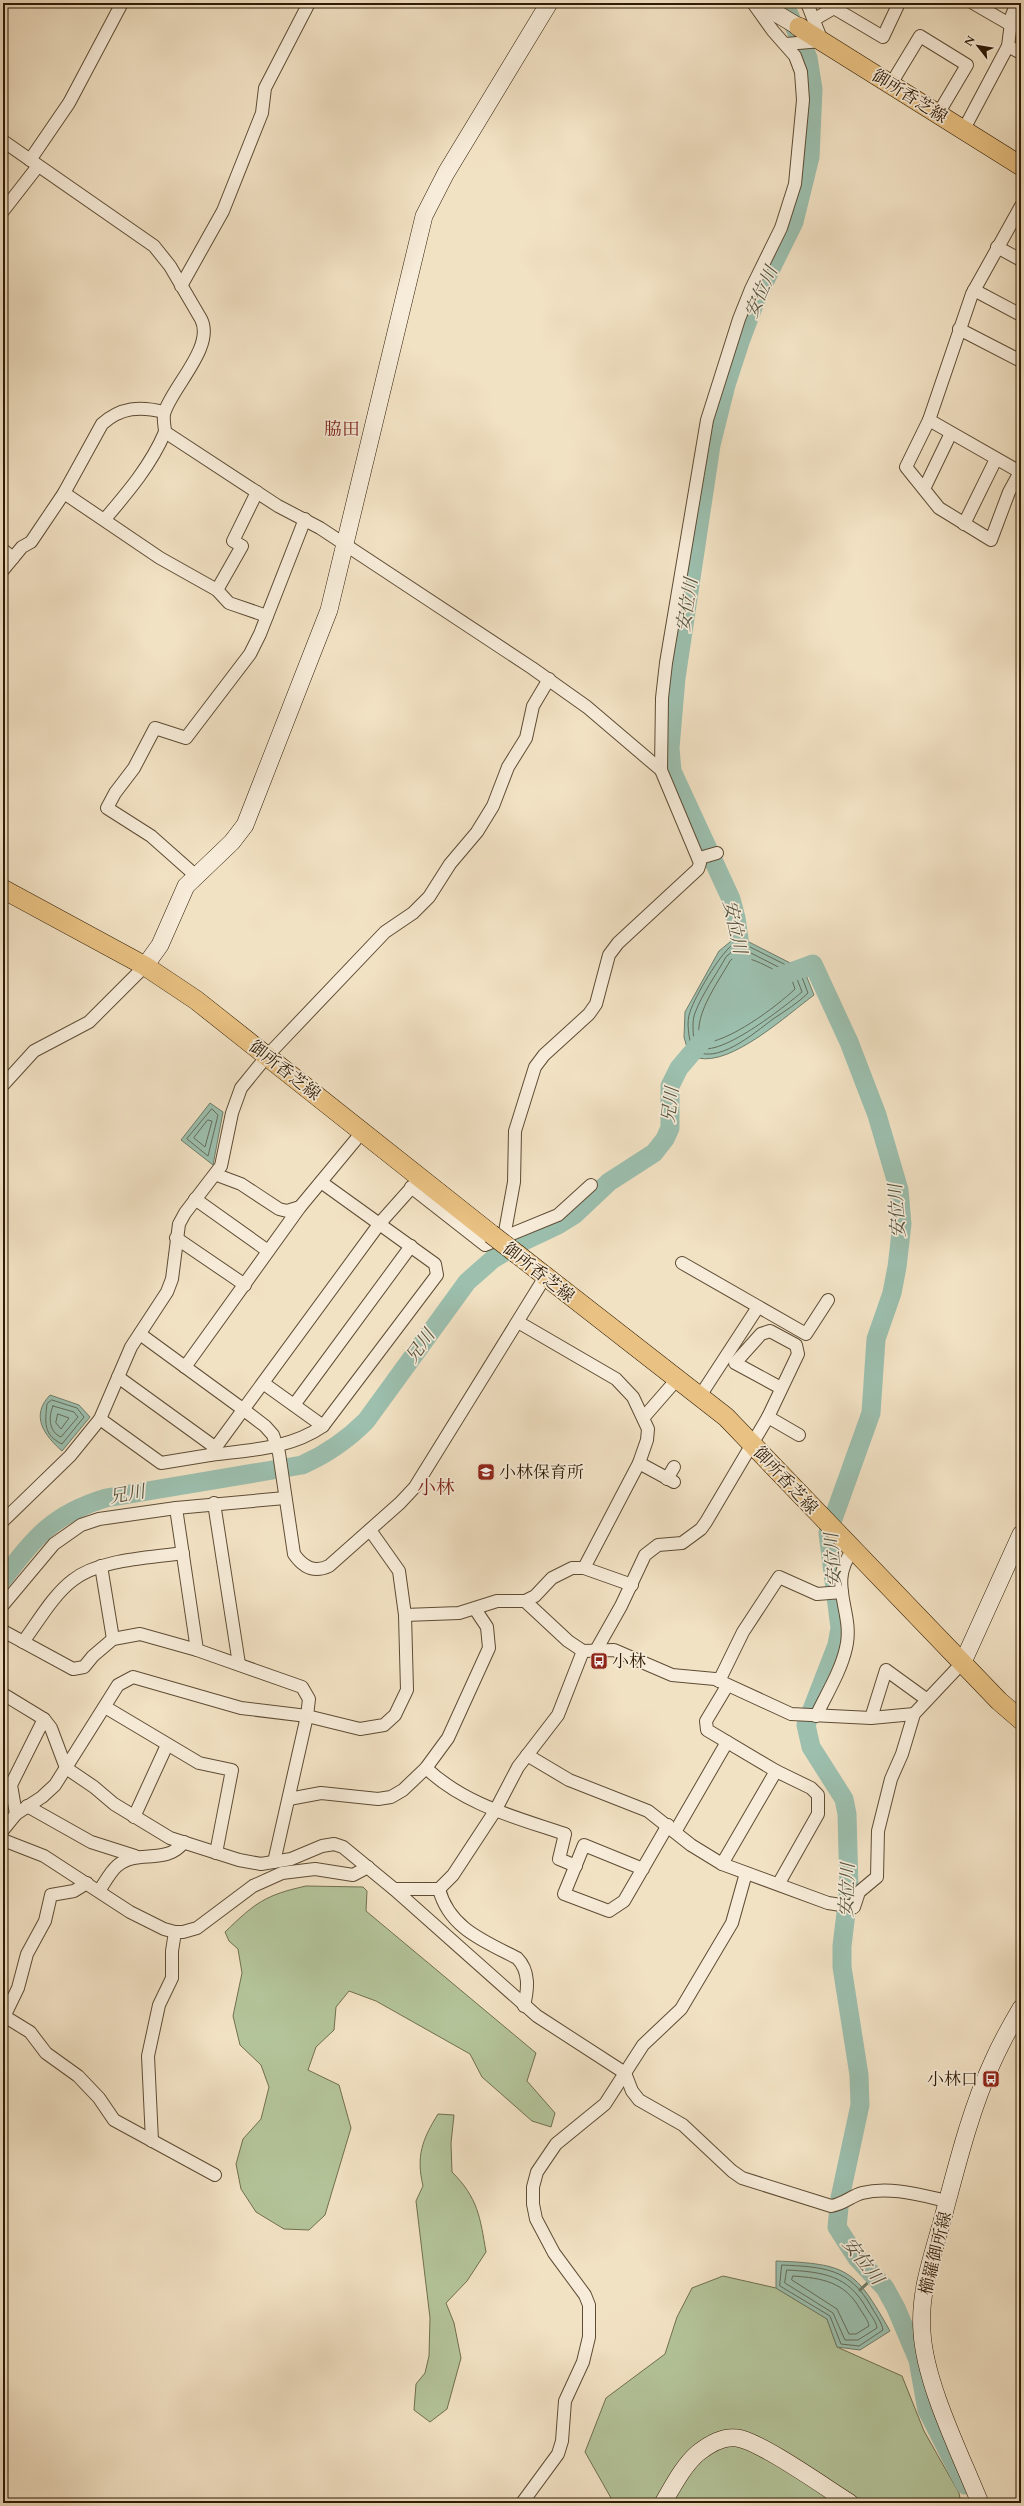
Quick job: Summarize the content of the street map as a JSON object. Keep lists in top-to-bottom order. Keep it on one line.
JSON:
{"streets":{"main road":["御所香芝線"],"street":["櫛羅御所線"]},"districts":["脇田","小林"],"water":["安位川","兄川"],"places":{"school or university":["小林保育所"],"bus stop":["小林","小林口"]},"north":"top left"}
